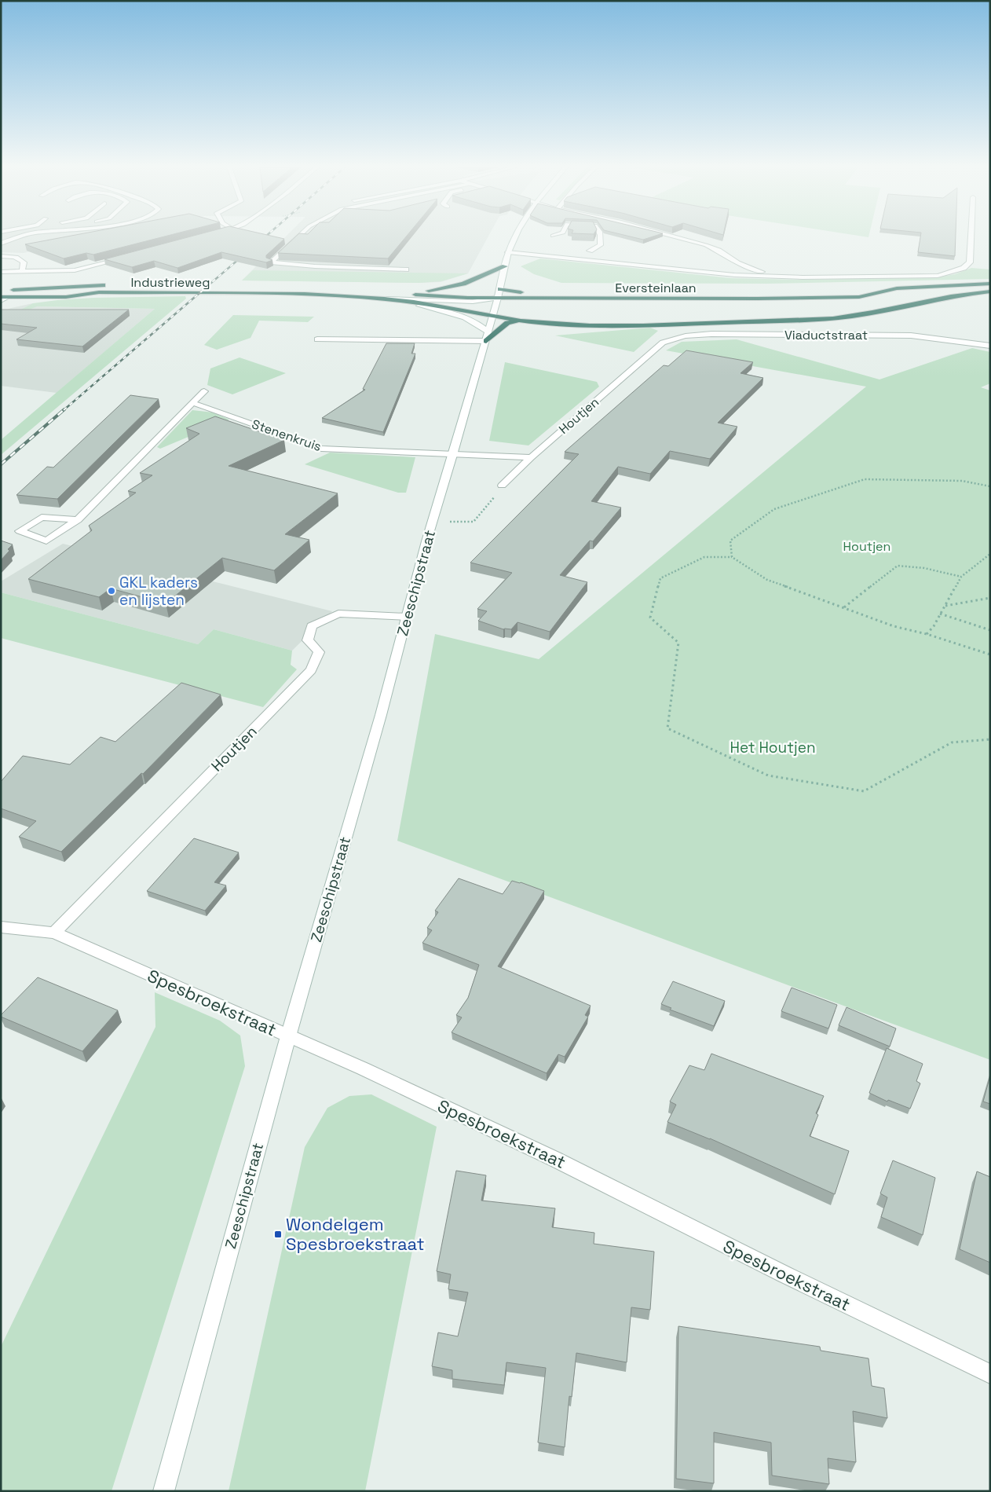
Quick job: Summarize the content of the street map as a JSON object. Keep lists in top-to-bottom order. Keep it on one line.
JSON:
{"streets":{"highway":["Industrieweg","Eversteinlaan"],"street":["Viaductstraat","Houtjen","Stenenkruis","Zeeschipstraat","Spesbroekstraat"]},"crossings":[["Industrieweg","Zeeschipstraat"],["Eversteinlaan","Zeeschipstraat"],["Viaductstraat","Houtjen"],["Houtjen","Zeeschipstraat"],["Houtjen","Spesbroekstraat"],["Stenenkruis","Zeeschipstraat"],["Zeeschipstraat","Spesbroekstraat"]],"parks":["Houtjen","Het Houtjen"],"places":{"other":["GKL kaders en lijsten"],"transit":["Wondelgem Spesbroekstraat"]}}
